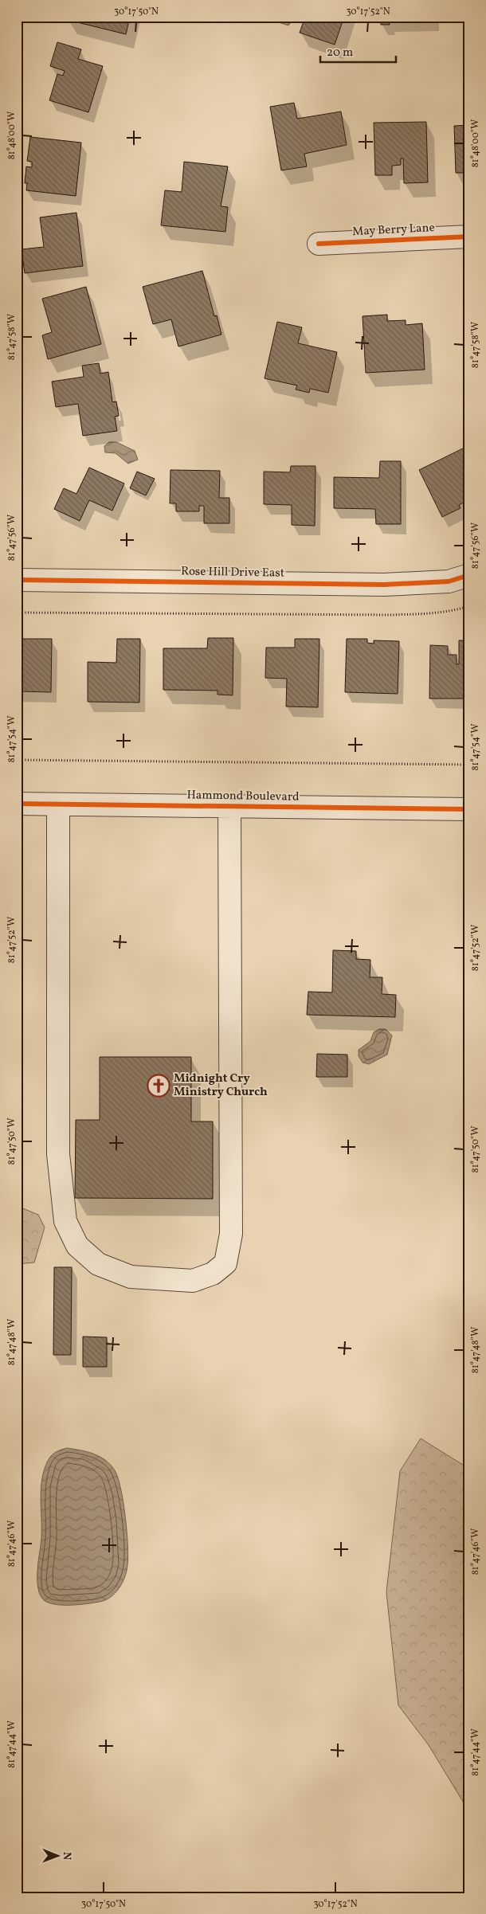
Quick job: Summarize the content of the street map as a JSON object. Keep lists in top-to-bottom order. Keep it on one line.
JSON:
{"streets":{"street":["May Berry Lane","Rose Hill Drive East","Hammond Boulevard"]},"places":{"church":["Midnight Cry Ministry Church"]},"scale_bar":"20 m","north":"right","coordinates":["30°17'50\"N","30°17'52\"N","81°48'00\"W","81°47'58\"W","81°47'56\"W","81°47'54\"W","81°47'52\"W","81°47'50\"W","81°47'48\"W","81°47'46\"W","81°47'44\"W"]}
